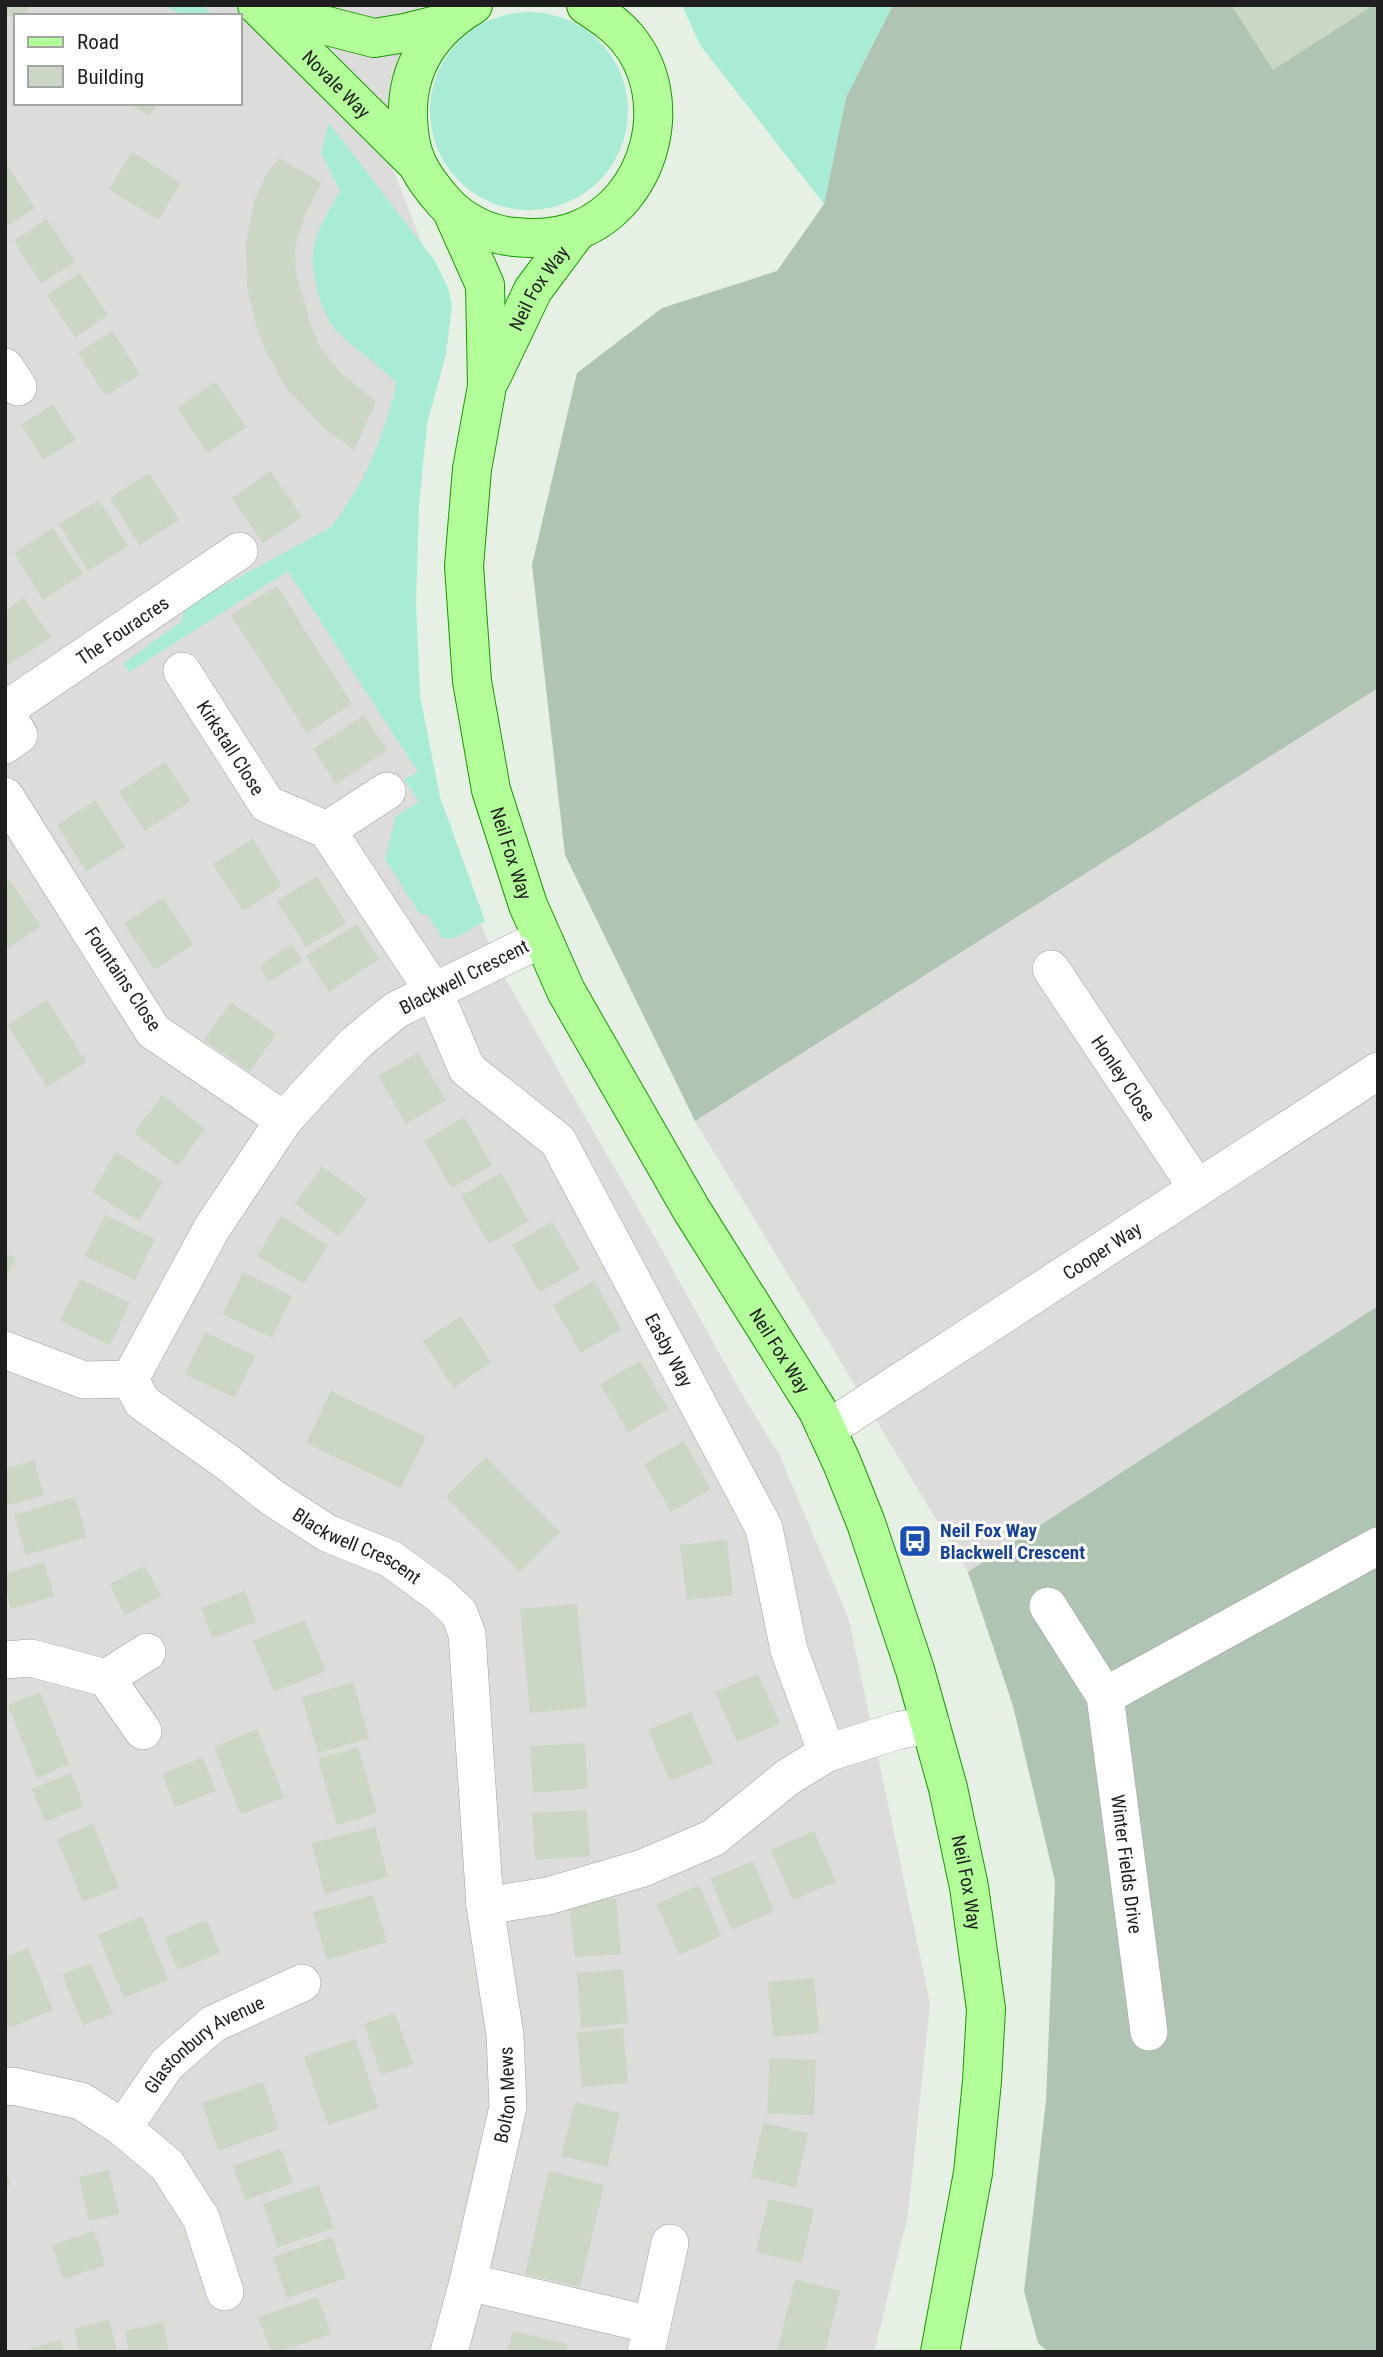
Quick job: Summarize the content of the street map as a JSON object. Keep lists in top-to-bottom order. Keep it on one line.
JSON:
{"streets":{"main road":["Novale Way","Neil Fox Way"],"street":["The Fouracres","Kirkstall Close","Blackwell Crescent","Fountains Close","Honley Close","Cooper Way","Easby Way","Winter Fields Drive","Glastonbury Avenue","Bolton Mews"]},"crossings":[["Neil Fox Way","Blackwell Crescent"],["Neil Fox Way","Cooper Way"],["Blackwell Crescent","Fountains Close"],["Blackwell Crescent","Easby Way"],["Blackwell Crescent","Bolton Mews"],["Honley Close","Cooper Way"]],"places":{"bus stop":["Neil Fox Way Blackwell Crescent"]},"legend":["Road","Building"]}
